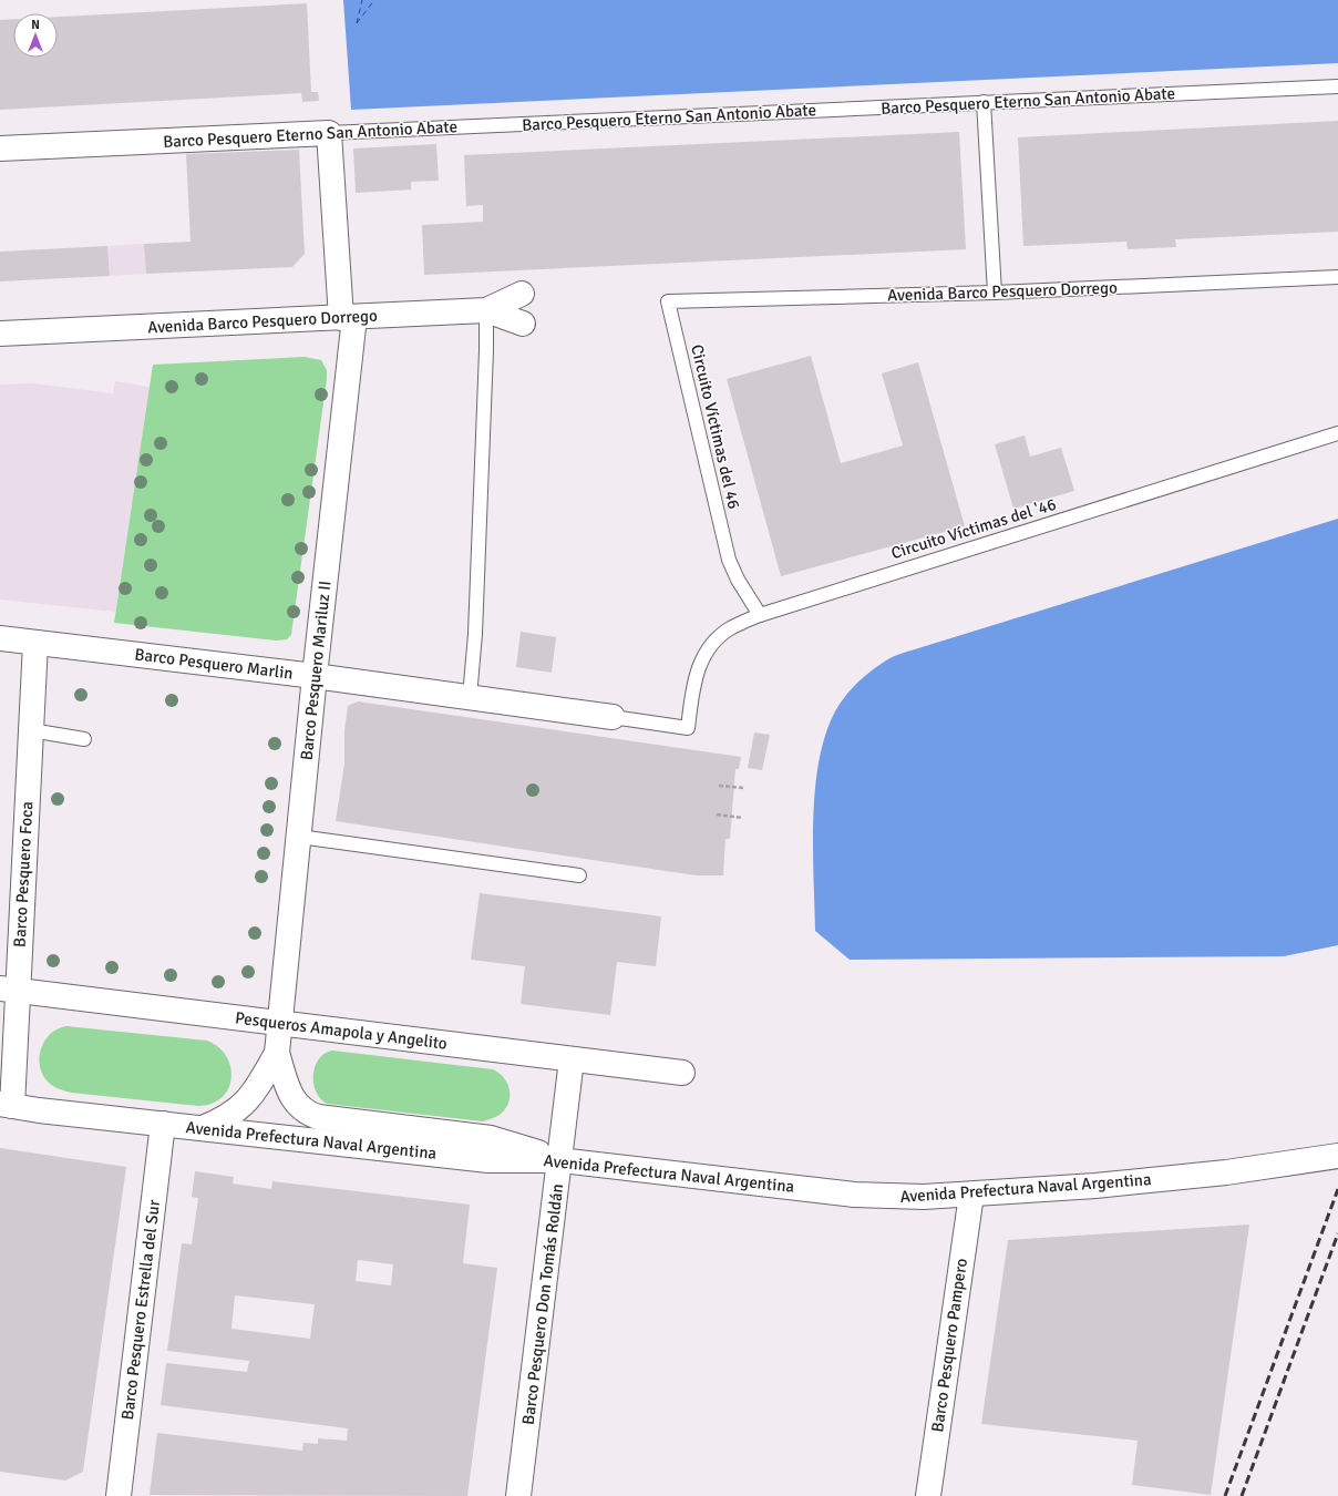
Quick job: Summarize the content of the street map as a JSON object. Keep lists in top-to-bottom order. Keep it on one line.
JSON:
{"streets":{"street":["Barco Pesquero Eterno San Antonio Abate","Avenida Barco Pesquero Dorrego","Barco Pesquero Marlin","Barco Pesquero Mariluz II","Barco Pesquero Foca","Pesqueros Amapola y Angelito","Avenida Prefectura Naval Argentina","Barco Pesquero Don Tomás Roldán","Barco Pesquero Estrella del Sur","Barco Pesquero Pampero"],"lane":["Circuito Víctimas del 46","Circuito Víctimas del '46"]},"crossings":[["Barco Pesquero Eterno San Antonio Abate","Barco Pesquero Mariluz II"],["Avenida Barco Pesquero Dorrego","Circuito Víctimas del 46"],["Avenida Barco Pesquero Dorrego","Barco Pesquero Mariluz II"],["Circuito Víctimas del 46","Circuito Víctimas del '46"],["Circuito Víctimas del '46","Barco Pesquero Marlin"],["Barco Pesquero Marlin","Barco Pesquero Mariluz II"],["Barco Pesquero Marlin","Barco Pesquero Foca"],["Barco Pesquero Mariluz II","Pesqueros Amapola y Angelito"],["Barco Pesquero Foca","Pesqueros Amapola y Angelito"],["Barco Pesquero Foca","Avenida Prefectura Naval Argentina"],["Pesqueros Amapola y Angelito","Barco Pesquero Don Tomás Roldán"],["Avenida Prefectura Naval Argentina","Barco Pesquero Don Tomás Roldán"],["Avenida Prefectura Naval Argentina","Barco Pesquero Estrella del Sur"],["Avenida Prefectura Naval Argentina","Barco Pesquero Pampero"]],"north":"top"}
